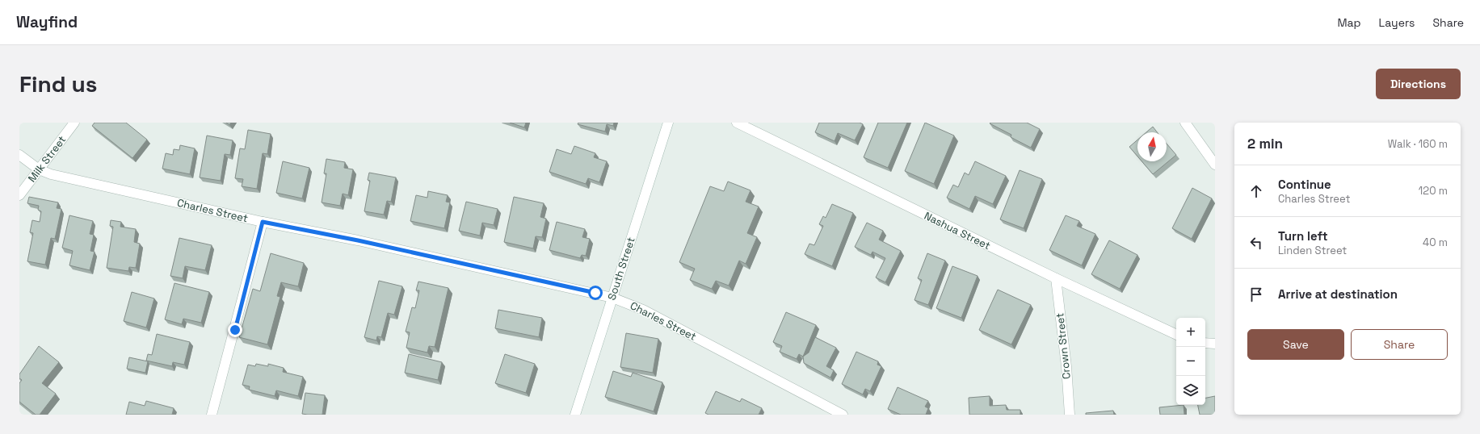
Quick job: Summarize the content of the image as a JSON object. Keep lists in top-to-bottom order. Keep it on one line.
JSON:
{"streets":{"street":["Milk Street","Charles Street","Nashua Street","South Street","Crown Street"]},"crossings":[["Milk Street","Charles Street"],["Charles Street","South Street"],["Nashua Street","Crown Street"]],"north":"top","page":{"header":"Wayfind","nav":["Map","Layers","Share"],"buttons":["Directions",["Save","Share"]],"title":"Find us","heading":["2 min","Walk · 160 m"],"list":[["Continue","Charles Street","120 m"],["Turn left","Linden Street","40 m"],"Arrive at destination"],"map_buttons":["+","−"]}}
